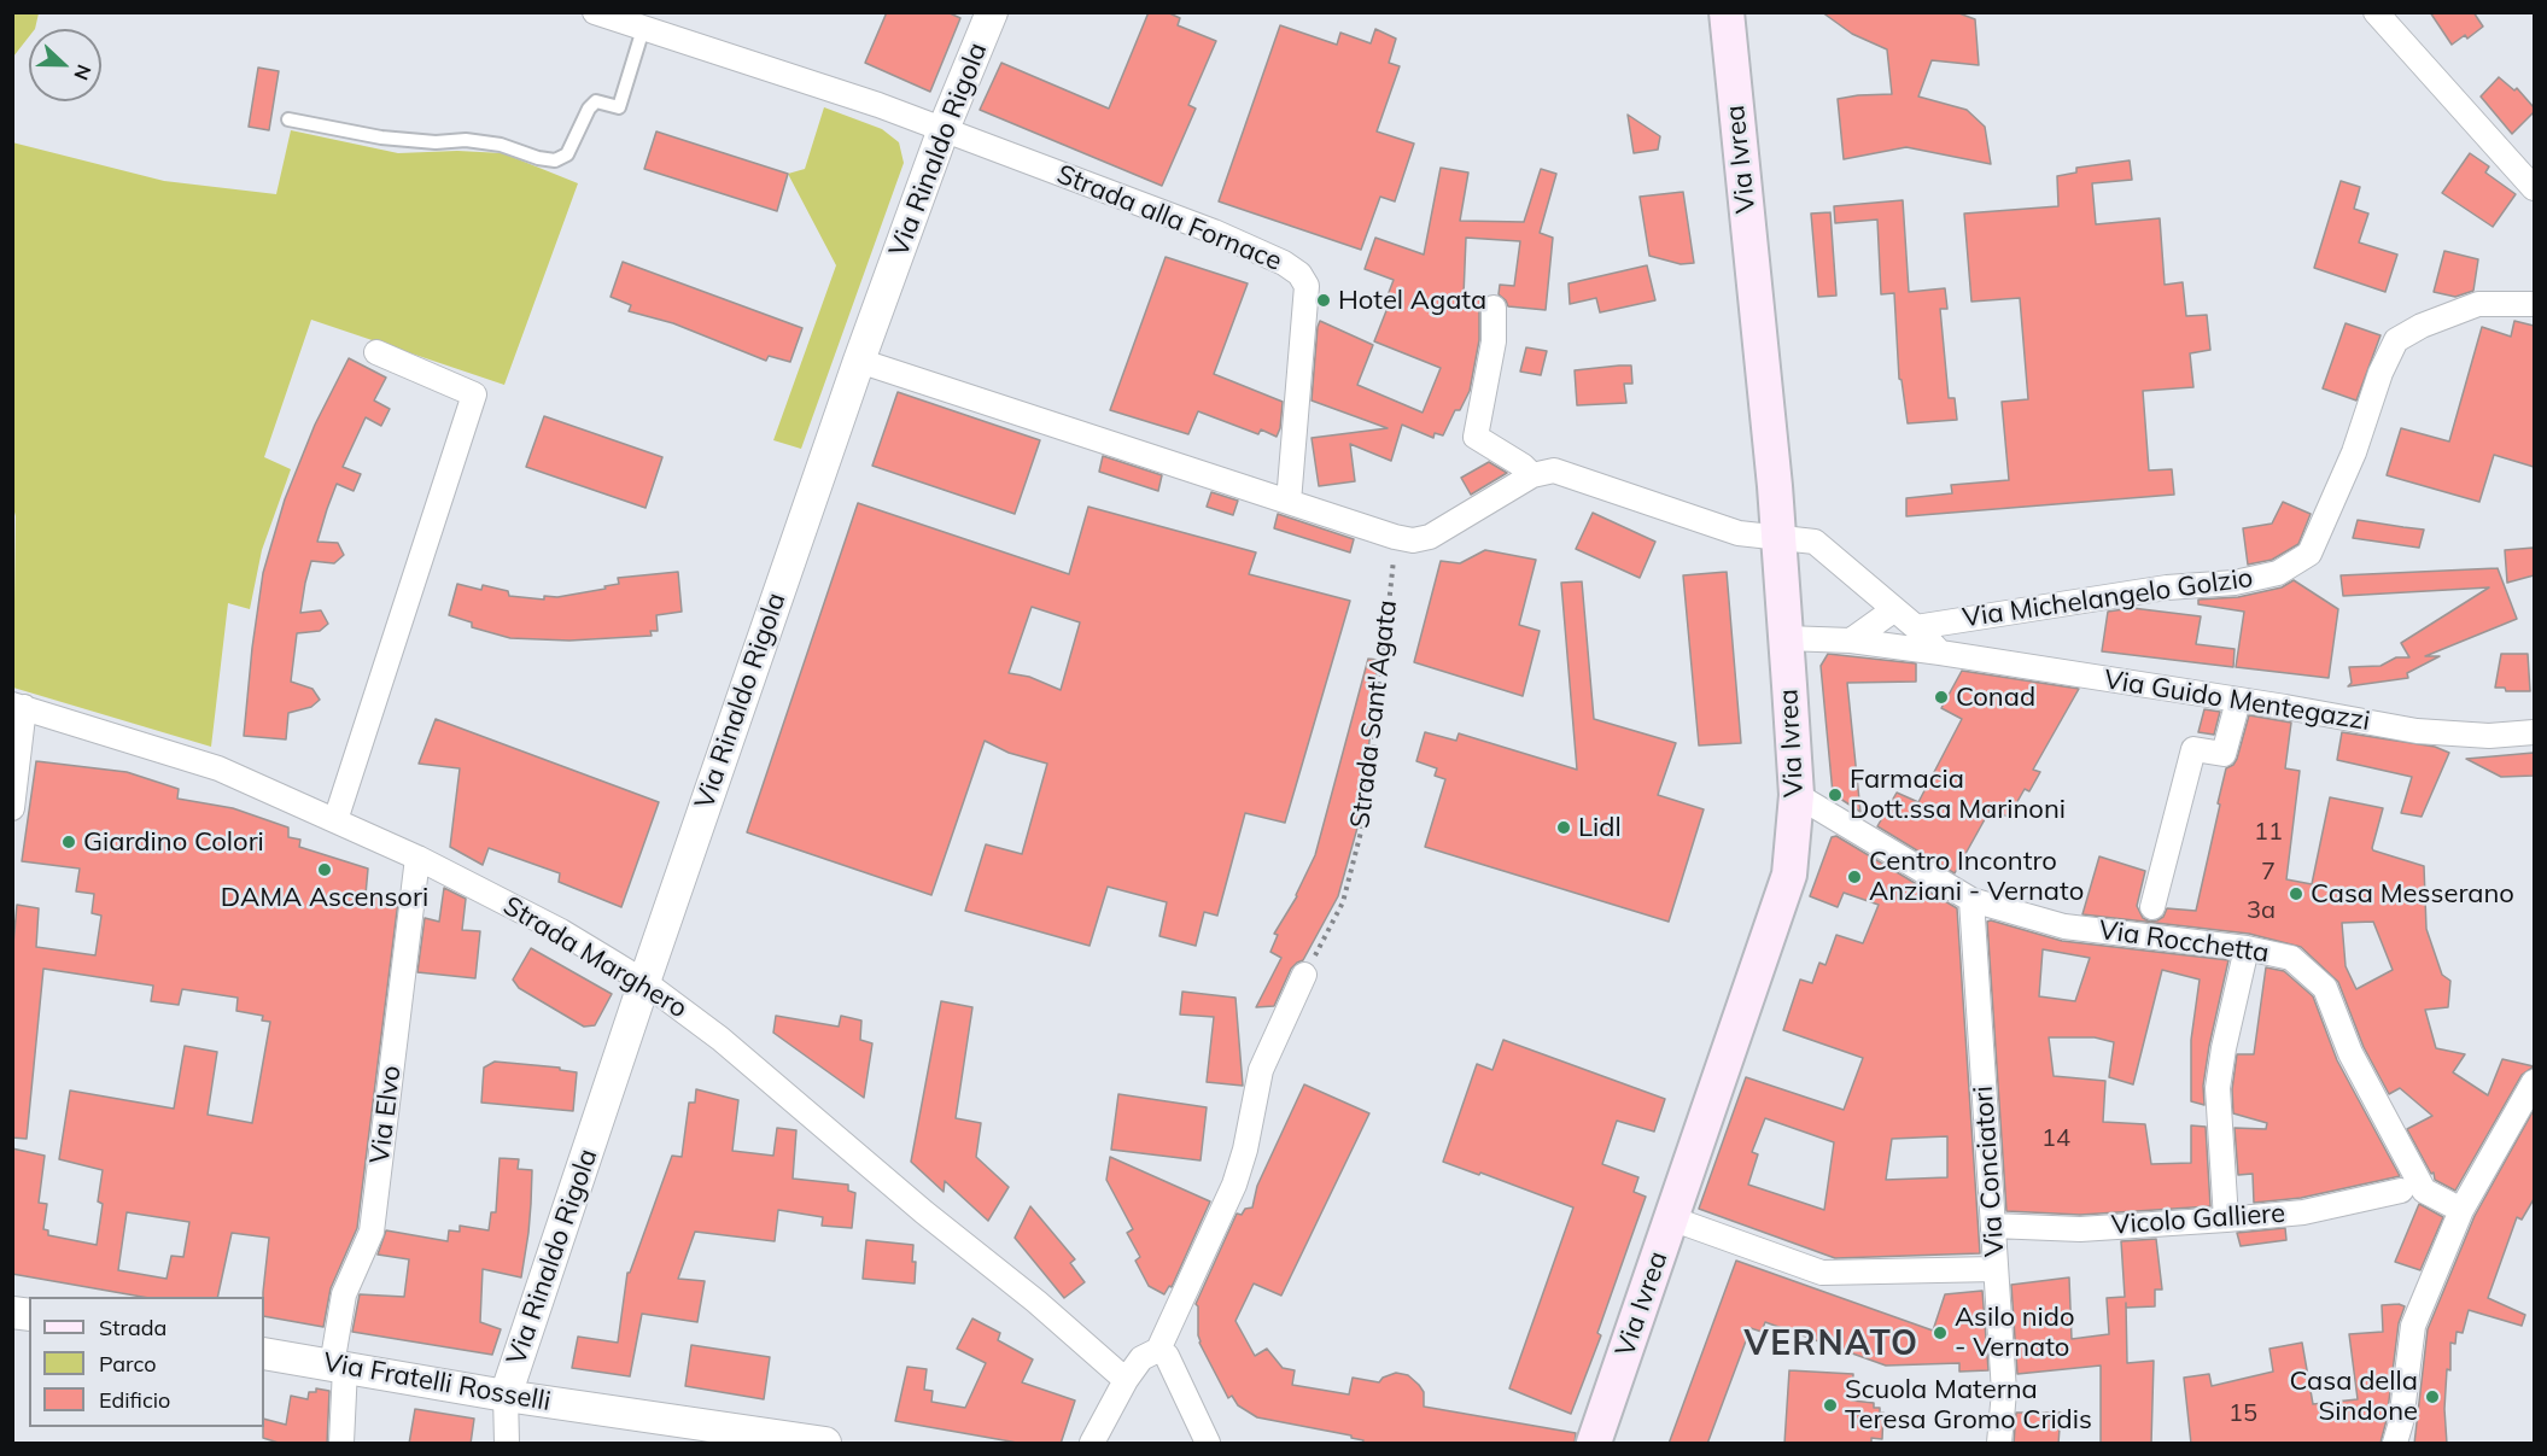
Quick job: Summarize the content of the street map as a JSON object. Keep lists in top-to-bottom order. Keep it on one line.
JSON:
{"streets":{"main road":["Via Ivrea"],"street":["Via Rinaldo Rigola","Strada alla Fornace","Via Michelangelo Golzio","Via Guido Mentegazzi","Via Rocchetta","Strada Marghero","Via Elvo","Via Conciatori","Vicolo Galliere","Via Fratelli Rosselli"],"path":["Strada Sant'Agata"]},"crossings":[["Via Rinaldo Rigola","Strada alla Fornace"],["Via Rinaldo Rigola","Strada Marghero"],["Via Rinaldo Rigola","Via Fratelli Rosselli"],["Via Ivrea","Via Guido Mentegazzi"],["Via Ivrea","Via Rocchetta"],["Via Rocchetta","Via Conciatori"],["Strada Marghero","Via Elvo"],["Via Elvo","Via Fratelli Rosselli"],["Via Conciatori","Vicolo Galliere"]],"districts":["VERNATO"],"places":["Hotel Agata","Conad","Farmacia Dott.ssa Marinoni","Lidl","Giardino Colori","DAMA Ascensori","Centro Incontro Anziani - Vernato","Casa Messerano","Asilo nido - Vernato","Casa della Sindone","Scuola Materna Teresa Gromo Cridis"],"house_numbers":["11","7","3a","14","15"],"legend":["Strada","Parco","Edificio"],"north":"right"}
